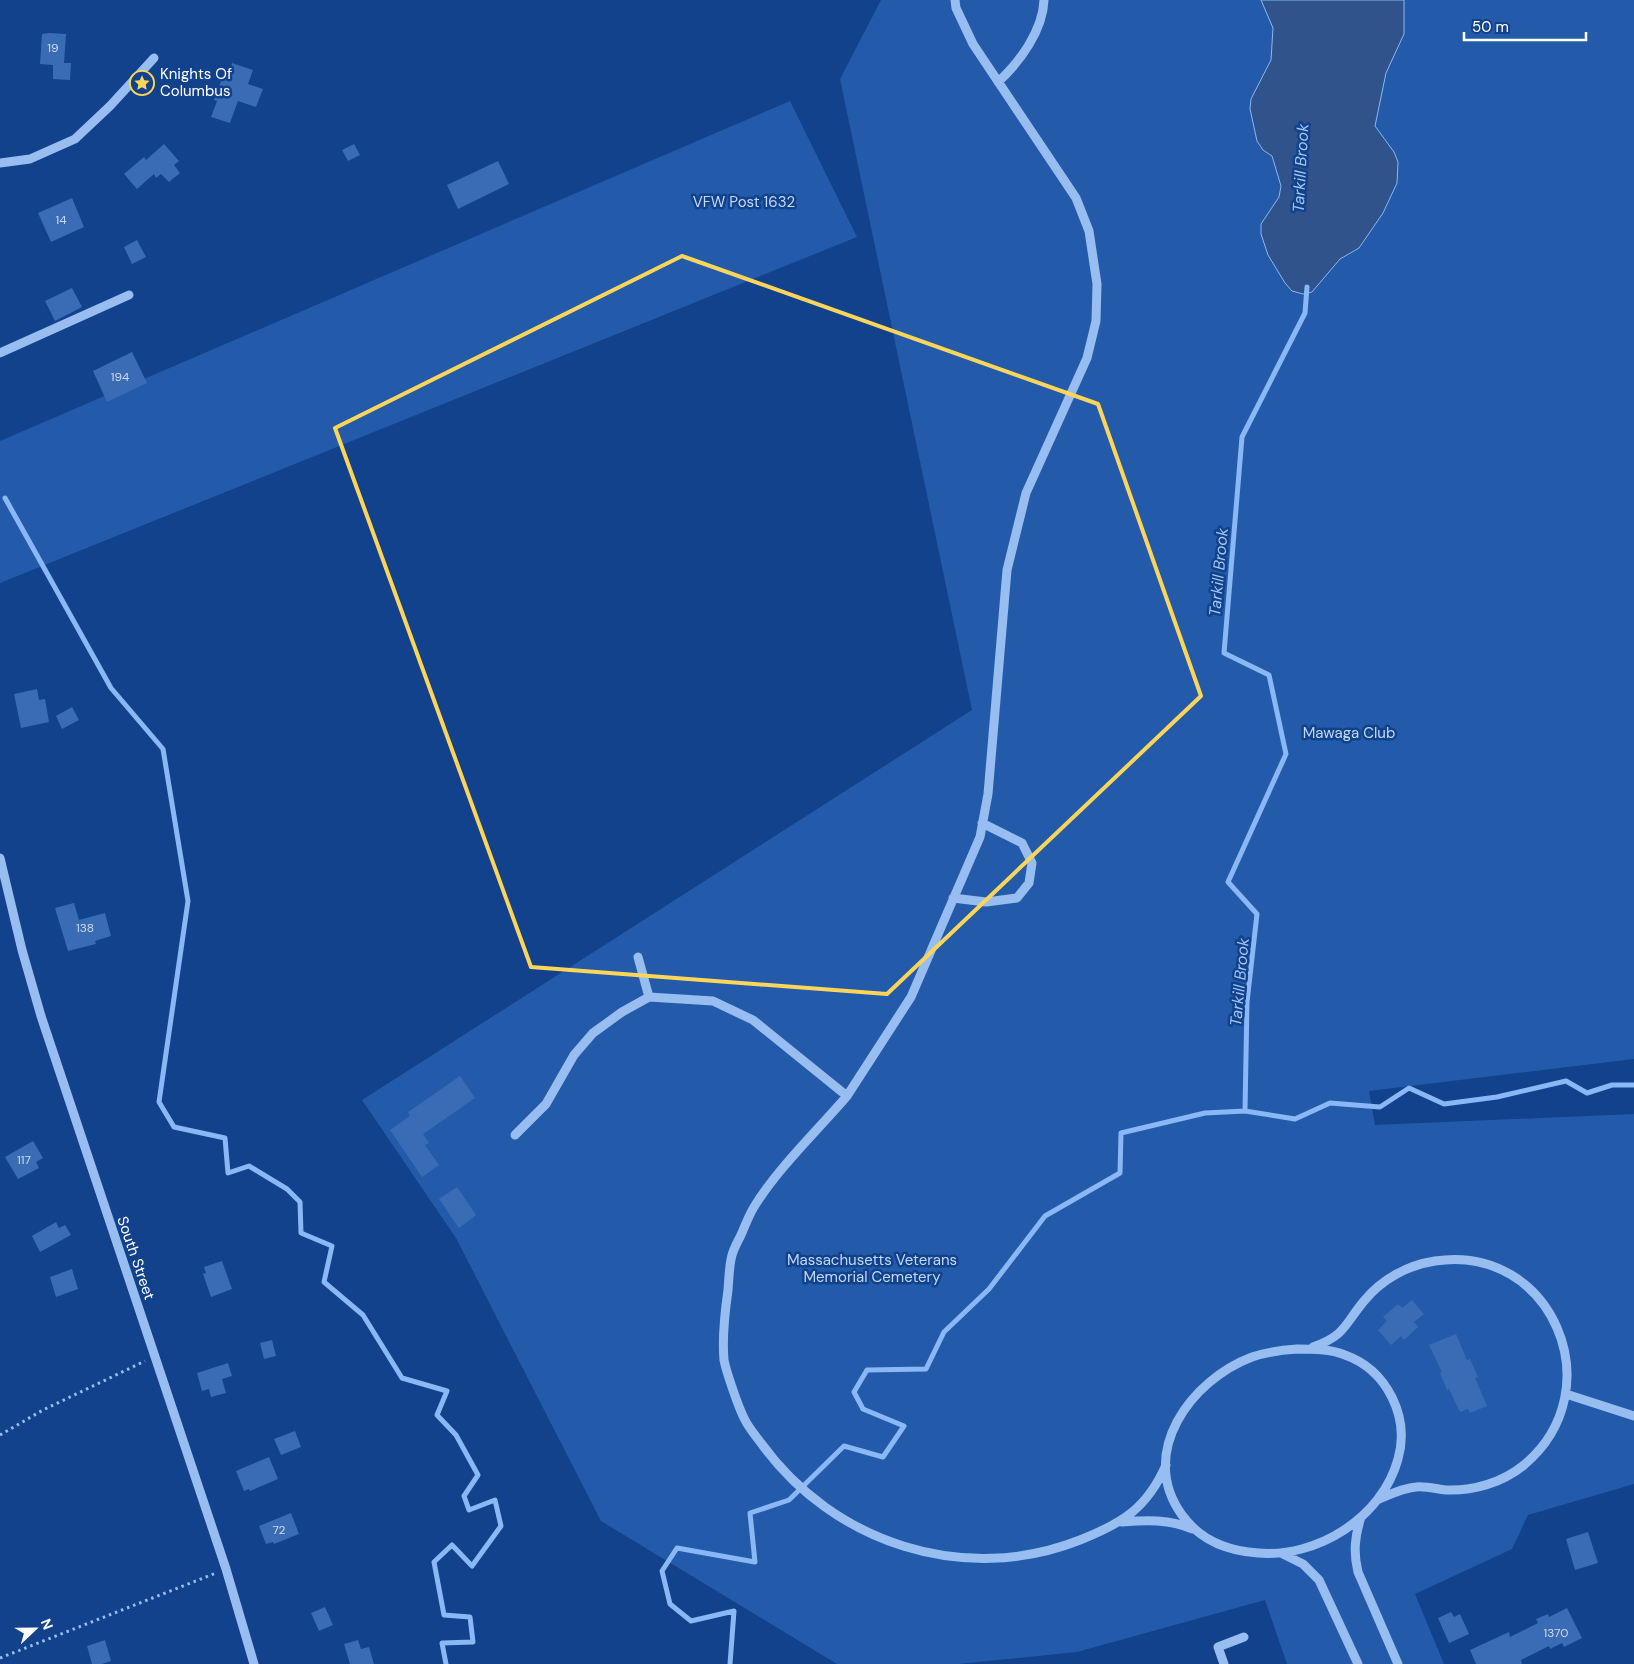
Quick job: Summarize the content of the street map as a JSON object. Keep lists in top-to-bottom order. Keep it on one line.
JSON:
{"streets":{"street":["South Street"]},"water":["Tarkill Brook"],"parks":["VFW Post 1632","Mawaga Club","Massachusetts Veterans Memorial Cemetery"],"places":{"place":["Knights Of Columbus"]},"house_numbers":["19","14","194","138","117","72","1370"],"scale_bar":"50 m","north":"right"}
